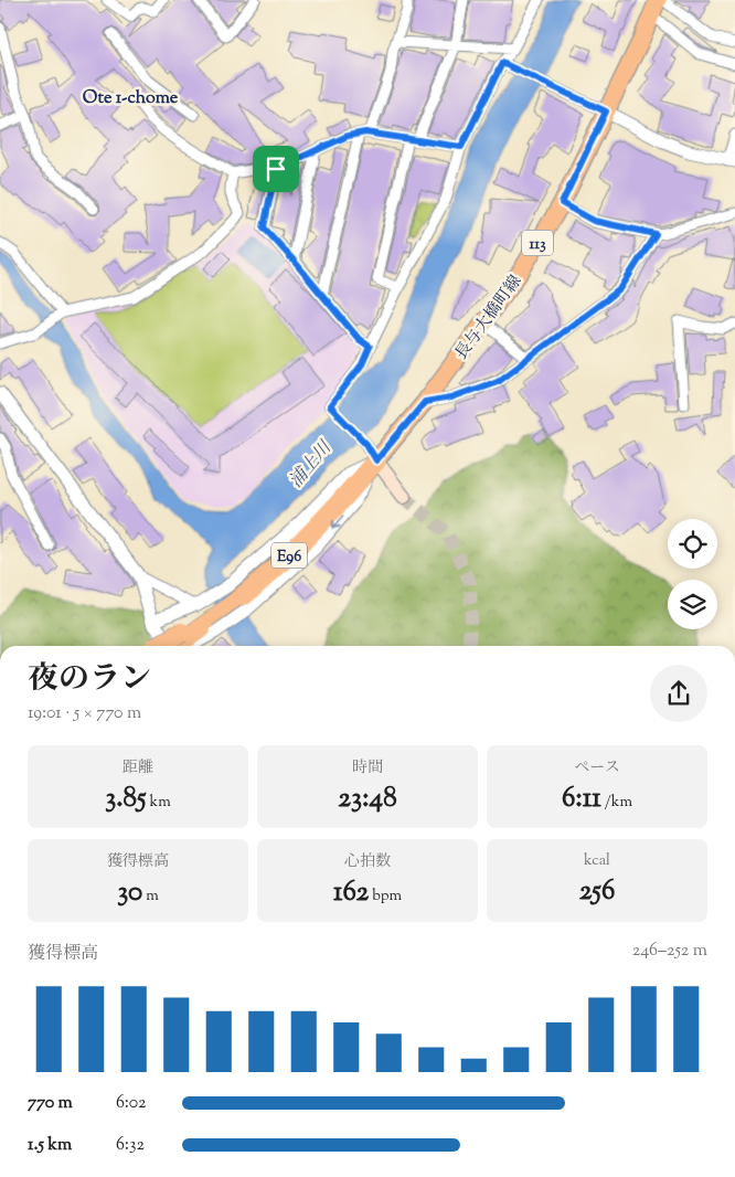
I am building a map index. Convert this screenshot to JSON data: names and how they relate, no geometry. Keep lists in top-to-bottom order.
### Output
{
  "streets": {
    "highway": ["E96"],
    "main road": ["113", "長与大橋町線"]
  },
  "crossings": [
    ["長与大橋町線", "E96"]
  ],
  "districts": ["Ote 1-chome"],
  "water": ["浦上川"],
  "page": {
    "heading": ["夜のラン", "19:01 · 5 × 770 m"],
    "stats": [
      ["距離", "3.85 km"],
      ["時間", "23:48"],
      ["ペース", "6:11 /km"],
      ["獲得標高", "30 m"],
      ["心拍数", "162 bpm"],
      ["kcal", "256"]
    ],
    "chart": ["獲得標高", "246–252 m"],
    "list": [
      {
        "name": "770 m",
        "note": "6:02"
      },
      {
        "name": "1.5 km",
        "note": "6:32"
      }
    ]
  }
}
